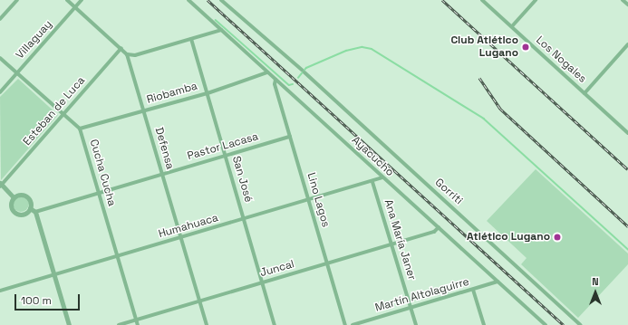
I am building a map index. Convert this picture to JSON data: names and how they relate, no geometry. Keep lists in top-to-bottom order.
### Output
{
  "streets": {
    "street": [
      "Villaguay",
      "Los Nogales",
      "Riobamba",
      "Esteban de Luca",
      "Pastor Lacasa",
      "Defensa",
      "Ayacucho",
      "Cucha Cucha",
      "San José",
      "Gorriti",
      "Lino Lagos",
      "Humahuaca",
      "Ana María Janer",
      "Juncal",
      "Martín Altolaguirre"
    ]
  },
  "crossings": [
    ["Villaguay", "Defensa"],
    ["Villaguay", "Cucha Cucha"],
    ["Riobamba", "Defensa"],
    ["Riobamba", "Ayacucho"],
    ["Riobamba", "Cucha Cucha"],
    ["Riobamba", "San José"],
    ["Esteban de Luca", "Defensa"],
    ["Esteban de Luca", "Cucha Cucha"],
    ["Pastor Lacasa", "Defensa"],
    ["Pastor Lacasa", "Cucha Cucha"],
    ["Pastor Lacasa", "San José"],
    ["Pastor Lacasa", "Lino Lagos"],
    ["Defensa", "Humahuaca"],
    ["Defensa", "Juncal"],
    ["Ayacucho", "Lino Lagos"],
    ["Ayacucho", "Humahuaca"],
    ["Ayacucho", "Juncal"],
    ["Ayacucho", "Martín Altolaguirre"],
    ["Cucha Cucha", "Humahuaca"],
    ["Cucha Cucha", "Juncal"],
    ["San José", "Humahuaca"],
    ["San José", "Juncal"],
    ["Lino Lagos", "Humahuaca"],
    ["Lino Lagos", "Juncal"],
    ["Humahuaca", "Ana María Janer"],
    ["Ana María Janer", "Juncal"],
    ["Ana María Janer", "Martín Altolaguirre"]
  ],
  "places": ["Club Atlético Lugano", "Atlético Lugano"],
  "scale_bar": "100 m",
  "north": "top"
}
